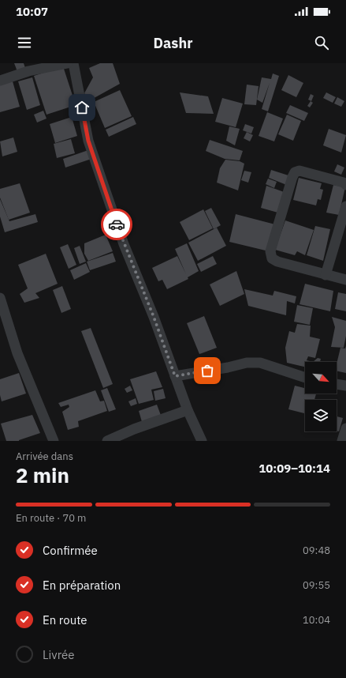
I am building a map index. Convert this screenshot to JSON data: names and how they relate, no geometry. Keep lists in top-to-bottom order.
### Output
{
  "north": "bottom right",
  "page": {
    "status": "10:07",
    "header": "Dashr",
    "heading": ["2 min", "Arrivée dans", "10:09–10:14"],
    "bar": "En route · 70 m",
    "list": [
      ["Confirmée", "09:48"],
      ["En préparation", "09:55"],
      ["En route", "10:04"],
      "Livrée"
    ]
  }
}
